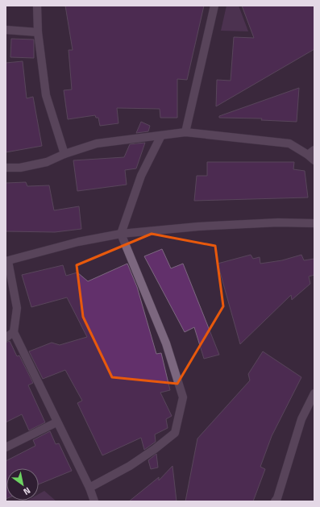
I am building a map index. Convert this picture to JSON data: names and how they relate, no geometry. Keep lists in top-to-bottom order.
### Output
{
  "north": "bottom right"
}
